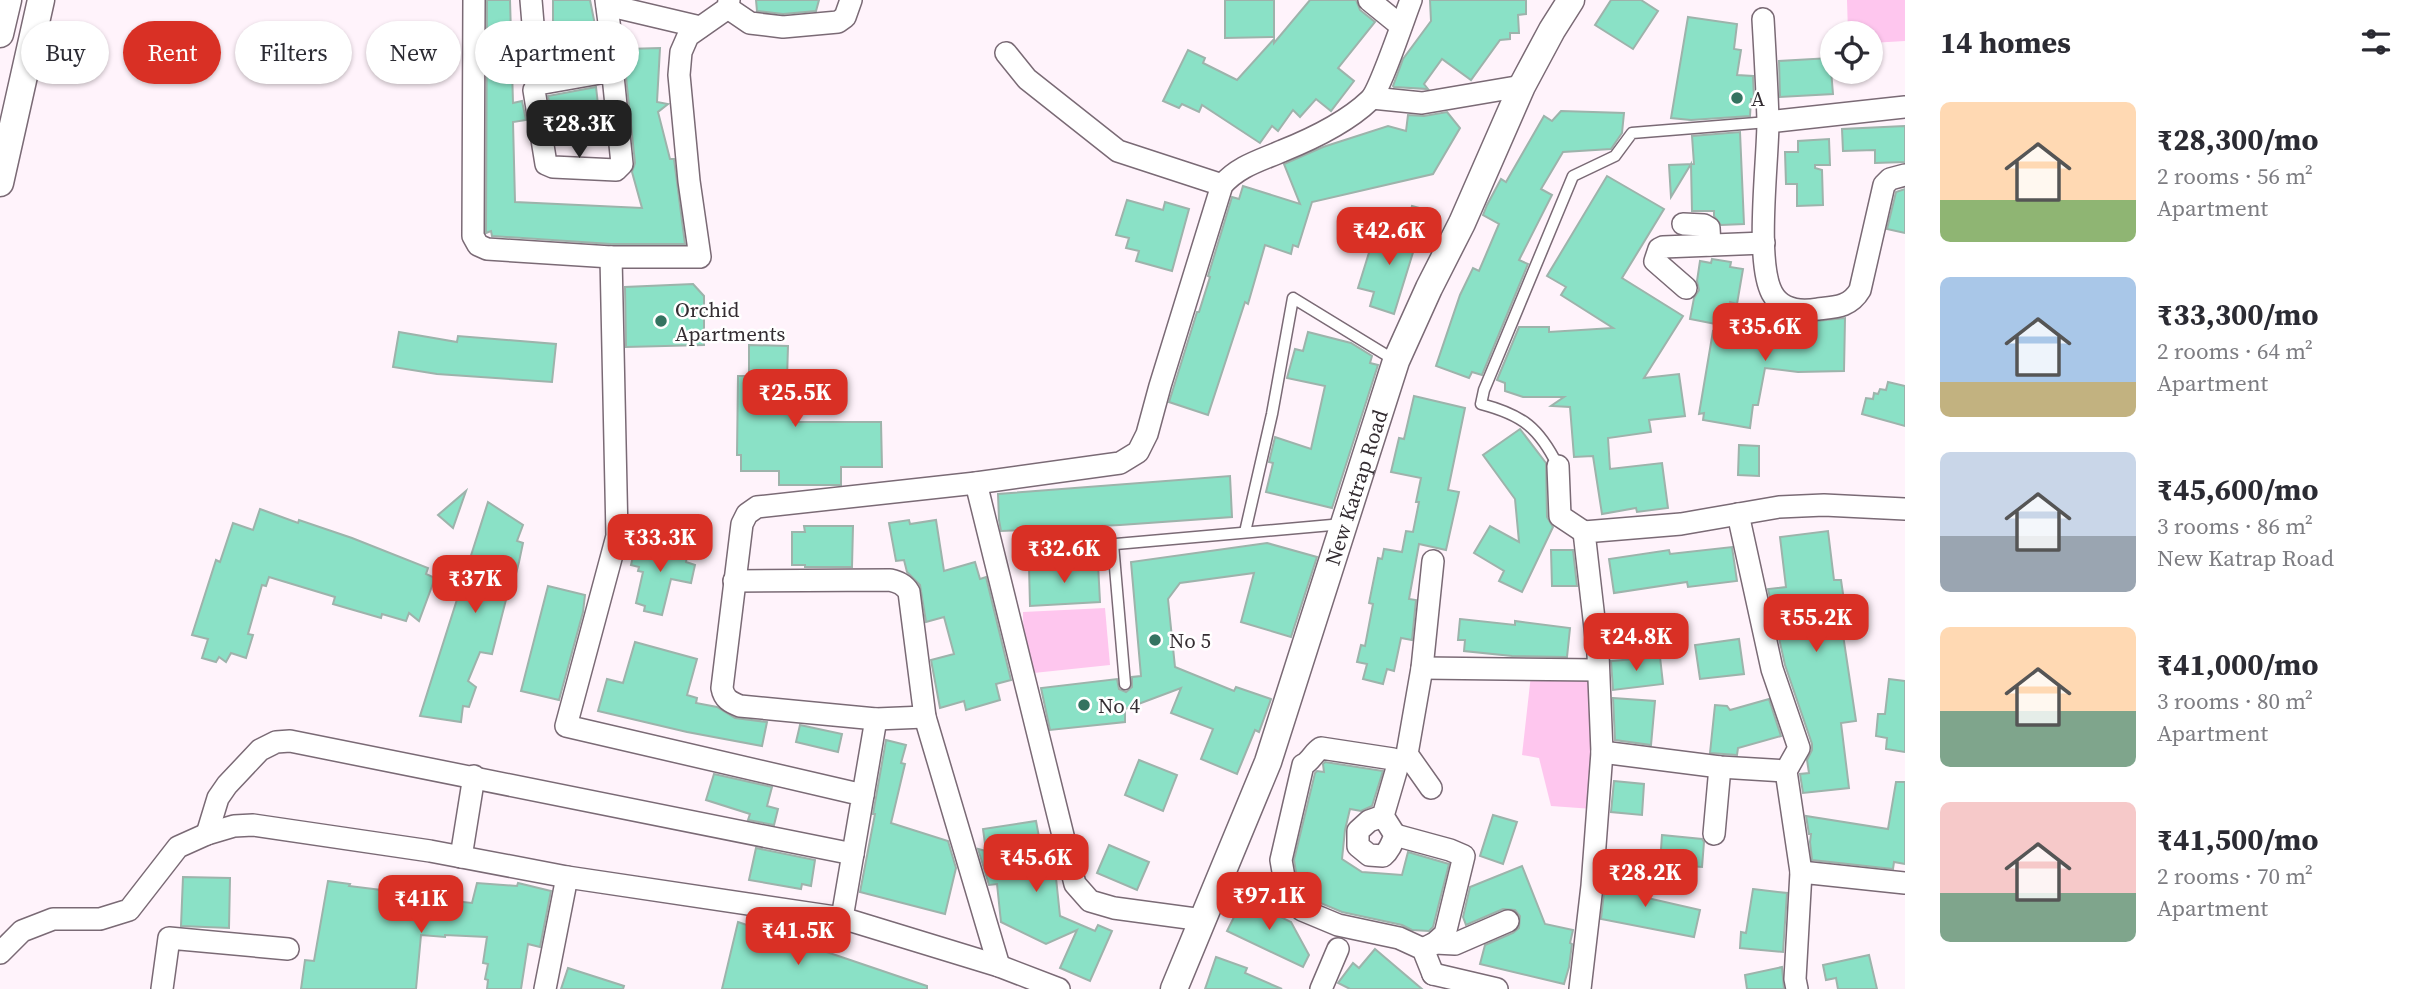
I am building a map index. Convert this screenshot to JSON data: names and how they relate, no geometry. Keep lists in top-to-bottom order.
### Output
{
  "streets": {
    "street": ["New Katrap Road"]
  },
  "places": [
    "A",
    "Orchid Apartments",
    "No 5",
    "No 4"
  ],
  "page": {
    "heading": "14 homes",
    "chip": [
      "Buy",
      "Rent",
      "Filters",
      "New",
      "Apartment"
    ],
    "list": [
      {
        "name": "₹28,300/mo",
        "note": "2 rooms · 56 m² · Apartment"
      },
      {
        "name": "₹33,300/mo",
        "note": "2 rooms · 64 m² · Apartment"
      },
      {
        "name": "₹45,600/mo",
        "note": "3 rooms · 86 m² · New Katrap Road"
      },
      {
        "name": "₹41,000/mo",
        "note": "3 rooms · 80 m² · Apartment"
      },
      {
        "name": "₹41,500/mo",
        "note": "2 rooms · 70 m² · Apartment"
      }
    ],
    "price": [
      "₹28.3K",
      "₹42.6K",
      "₹35.6K",
      "₹25.5K",
      "₹33.3K",
      "₹32.6K",
      "₹37K",
      "₹55.2K",
      "₹24.8K",
      "₹45.6K",
      "₹28.2K",
      "₹97.1K",
      "₹41K",
      "₹41.5K"
    ]
  }
}
